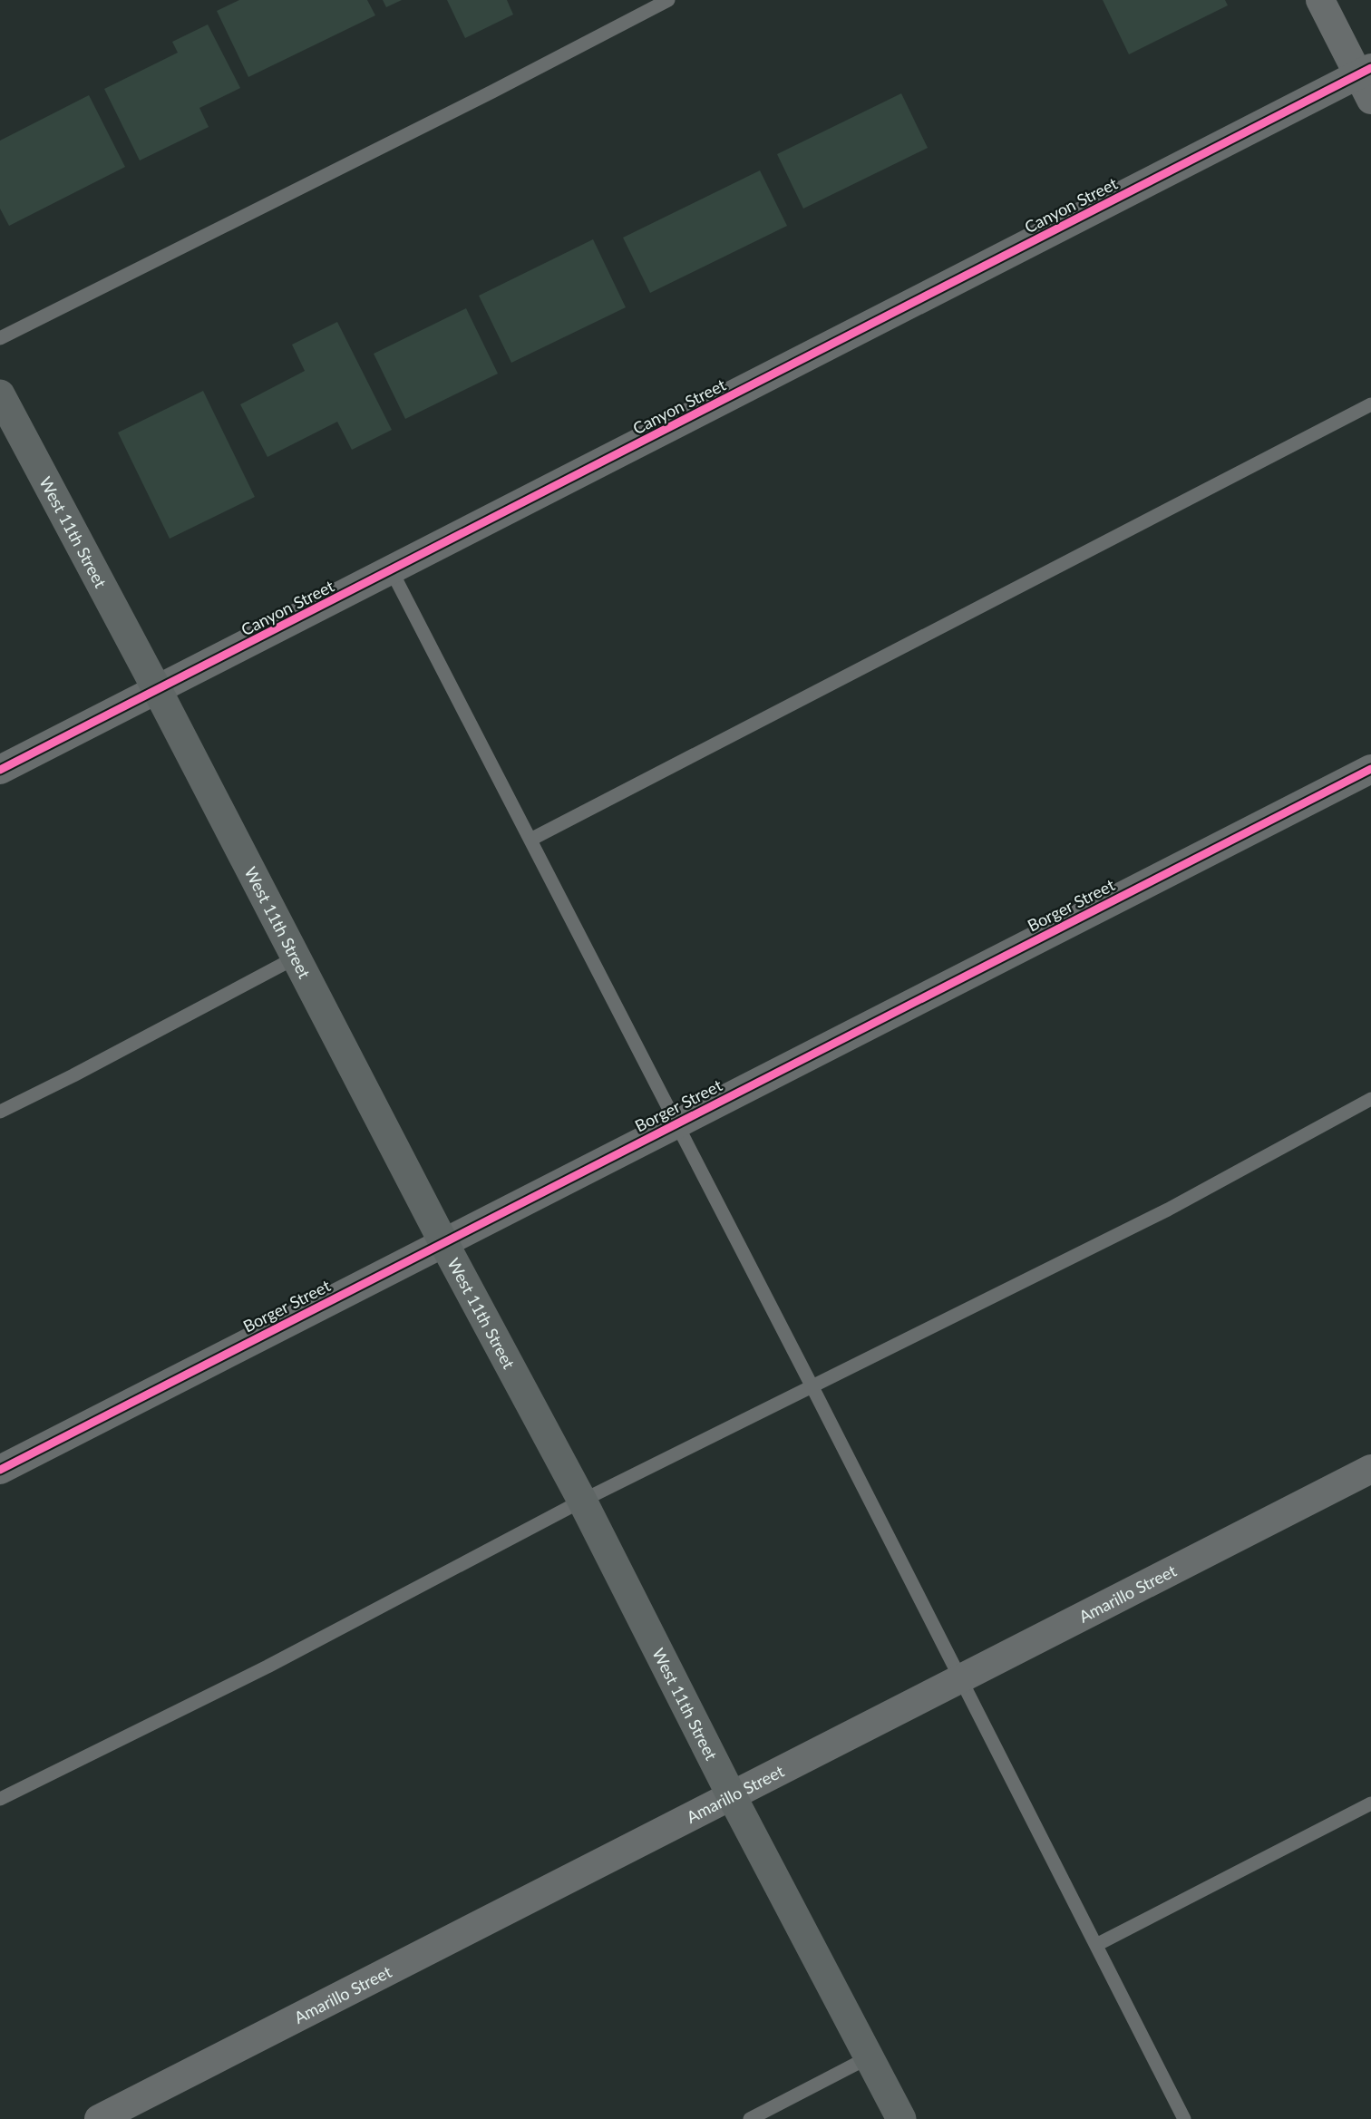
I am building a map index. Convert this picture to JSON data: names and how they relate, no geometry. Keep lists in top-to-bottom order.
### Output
{
  "streets": {
    "main road": ["West 11th Street"],
    "street": ["Canyon Street", "Borger Street", "Amarillo Street"]
  },
  "crossings": [
    ["Canyon Street", "West 11th Street"],
    ["West 11th Street", "Borger Street"],
    ["West 11th Street", "Amarillo Street"]
  ]
}
